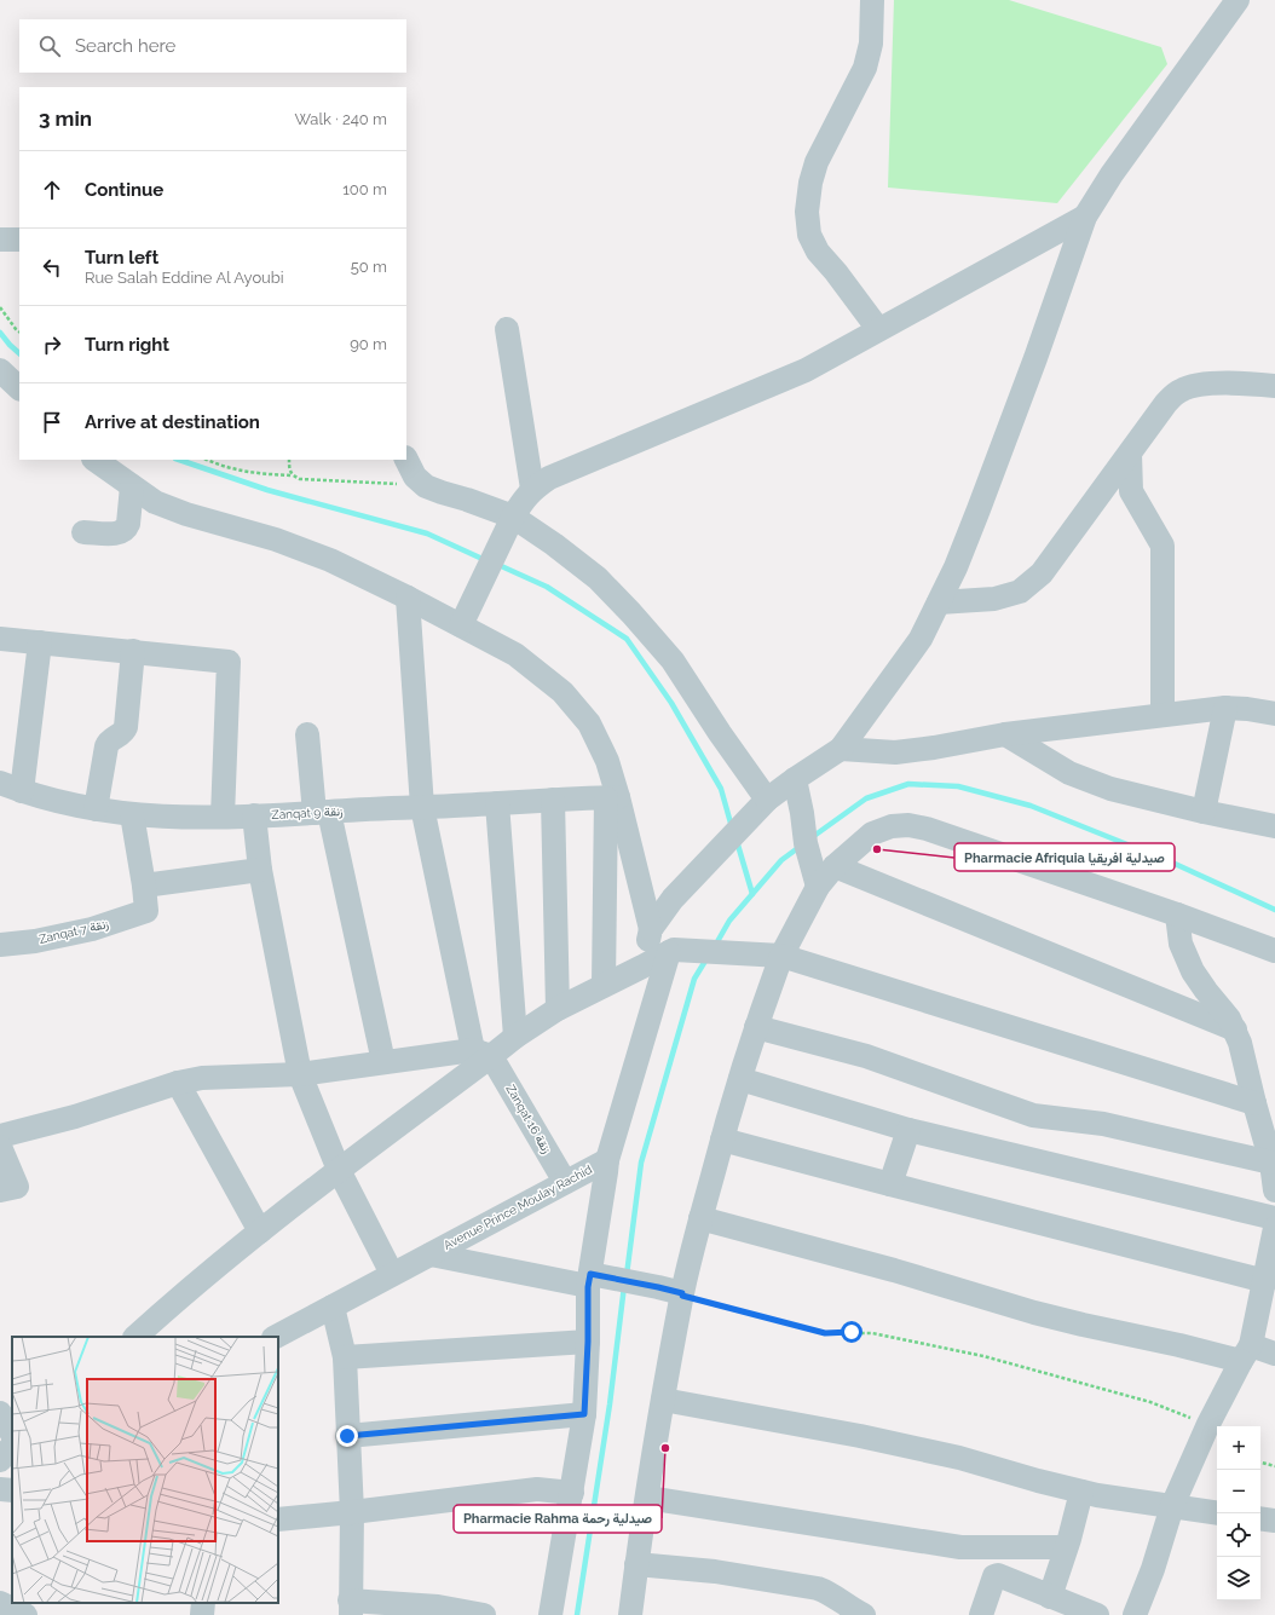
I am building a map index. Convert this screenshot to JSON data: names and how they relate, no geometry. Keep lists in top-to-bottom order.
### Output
{
  "streets": {
    "street": [
      "Zanqat 9 زنقة",
      "Zanqat 7 زنقة",
      "Zanqat 16 زنقة",
      "Avenue Prince Moulay Rachid"
    ]
  },
  "crossings": [
    ["Zanqat 9 زنقة", "Zanqat 16 زنقة"],
    ["Zanqat 16 زنقة", "Avenue Prince Moulay Rachid"]
  ],
  "places": ["Pharmacie Afriquia صيدلية افريقيا", "Pharmacie Rahma صيدلية رحمة"],
  "page": {
    "search": "Search here",
    "heading": ["3 min", "Walk · 240 m"],
    "list": [
      ["Continue", "100 m"],
      ["Turn left", "Rue Salah Eddine Al Ayoubi", "50 m"],
      ["Turn right", "90 m"],
      "Arrive at destination"
    ],
    "map_buttons": ["+", "−"]
  }
}
